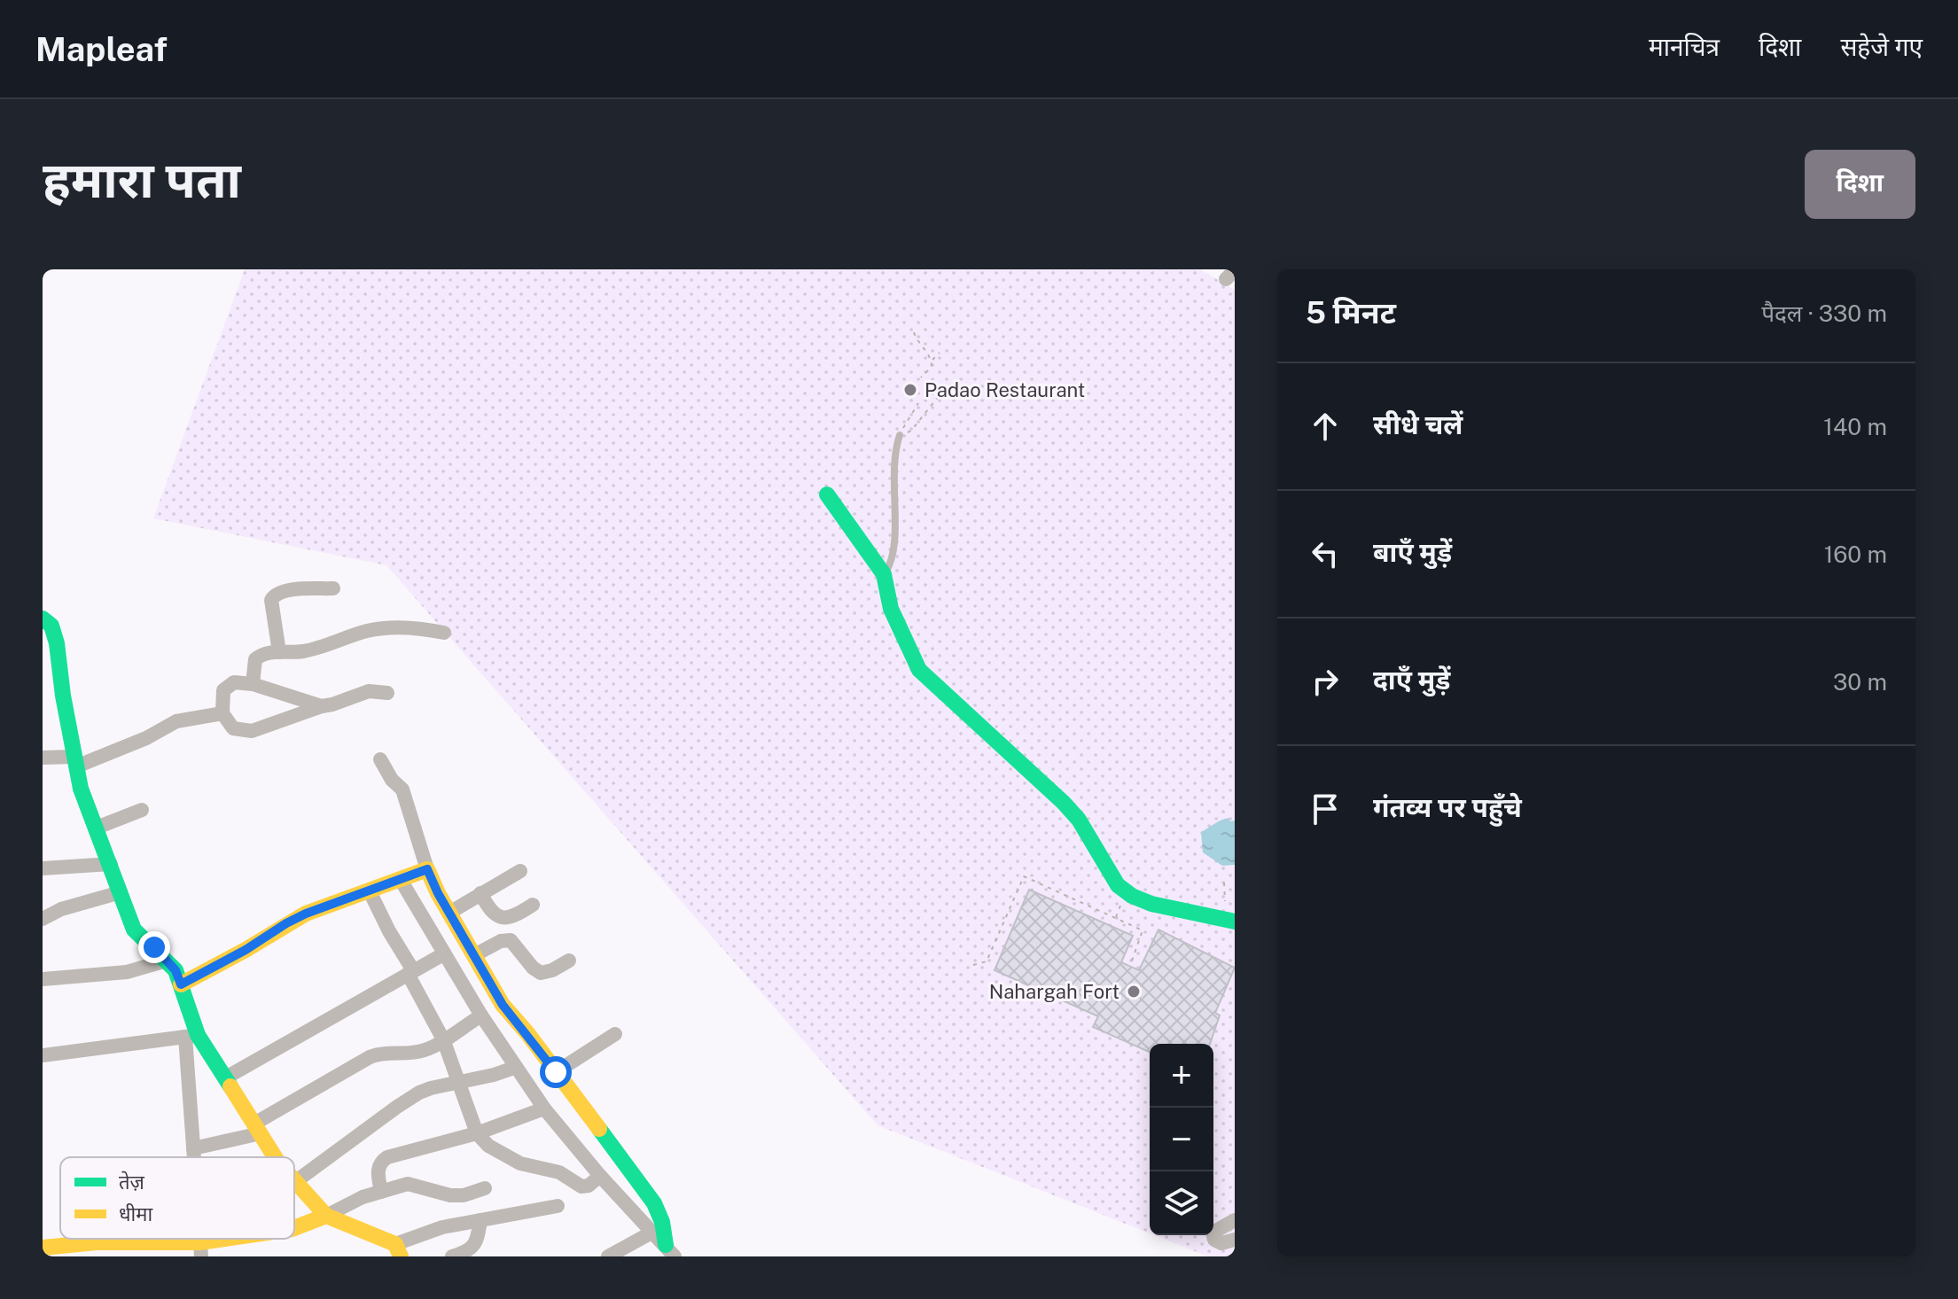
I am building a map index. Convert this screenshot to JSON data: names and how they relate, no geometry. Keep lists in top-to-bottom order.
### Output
{
  "places": ["Padao Restaurant", "Nahargah Fort"],
  "legend": ["तेज़", "धीमा"],
  "page": {
    "header": "Mapleaf",
    "nav": ["मानचित्र", "दिशा", "सहेजे गए"],
    "buttons": "दिशा",
    "title": "हमारा पता",
    "heading": ["5 मिनट", "पैदल · 330 m"],
    "list": [
      ["सीधे चलें", "140 m"],
      ["बाएँ मुड़ें", "160 m"],
      ["दाएँ मुड़ें", "30 m"],
      "गंतव्य पर पहुँचे"
    ],
    "map_buttons": ["+", "−"]
  }
}
